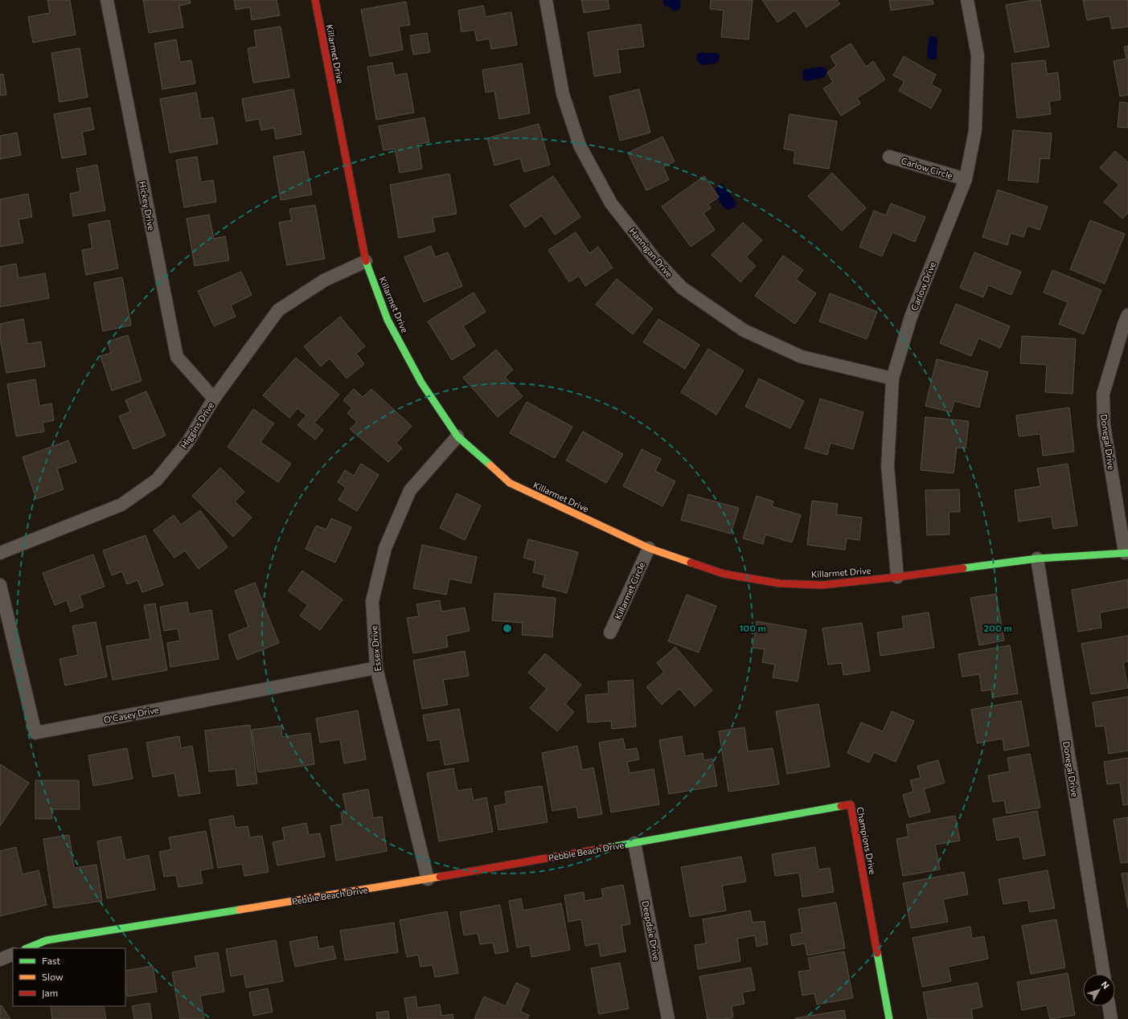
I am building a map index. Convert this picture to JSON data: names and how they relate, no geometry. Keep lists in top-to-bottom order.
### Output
{
  "streets": {
    "street": [
      "Killarmet Drive",
      "Carlow Circle",
      "Hickey Drive",
      "Hannigan Drive",
      "Carlow Drive",
      "Higgins Drive",
      "Donegal Drive",
      "Killarmet Circle",
      "Essex Drive",
      "O'Casey Drive",
      "Champions Drive",
      "Pebble Beach Drive",
      "Deepdale Drive"
    ]
  },
  "crossings": [
    ["Killarmet Drive", "Carlow Drive"],
    ["Killarmet Drive", "Higgins Drive"],
    ["Killarmet Drive", "Donegal Drive"],
    ["Killarmet Drive", "Killarmet Circle"],
    ["Killarmet Drive", "Essex Drive"],
    ["Carlow Circle", "Carlow Drive"],
    ["Hickey Drive", "Higgins Drive"],
    ["Hannigan Drive", "Carlow Drive"],
    ["Essex Drive", "O'Casey Drive"],
    ["Essex Drive", "Pebble Beach Drive"],
    ["Champions Drive", "Pebble Beach Drive"],
    ["Champions Drive", "Deepdale Drive"],
    ["Pebble Beach Drive", "Deepdale Drive"]
  ],
  "legend": ["Fast", "Slow", "Jam"],
  "north": "top right",
  "rings": ["100 m", "200 m"]
}
